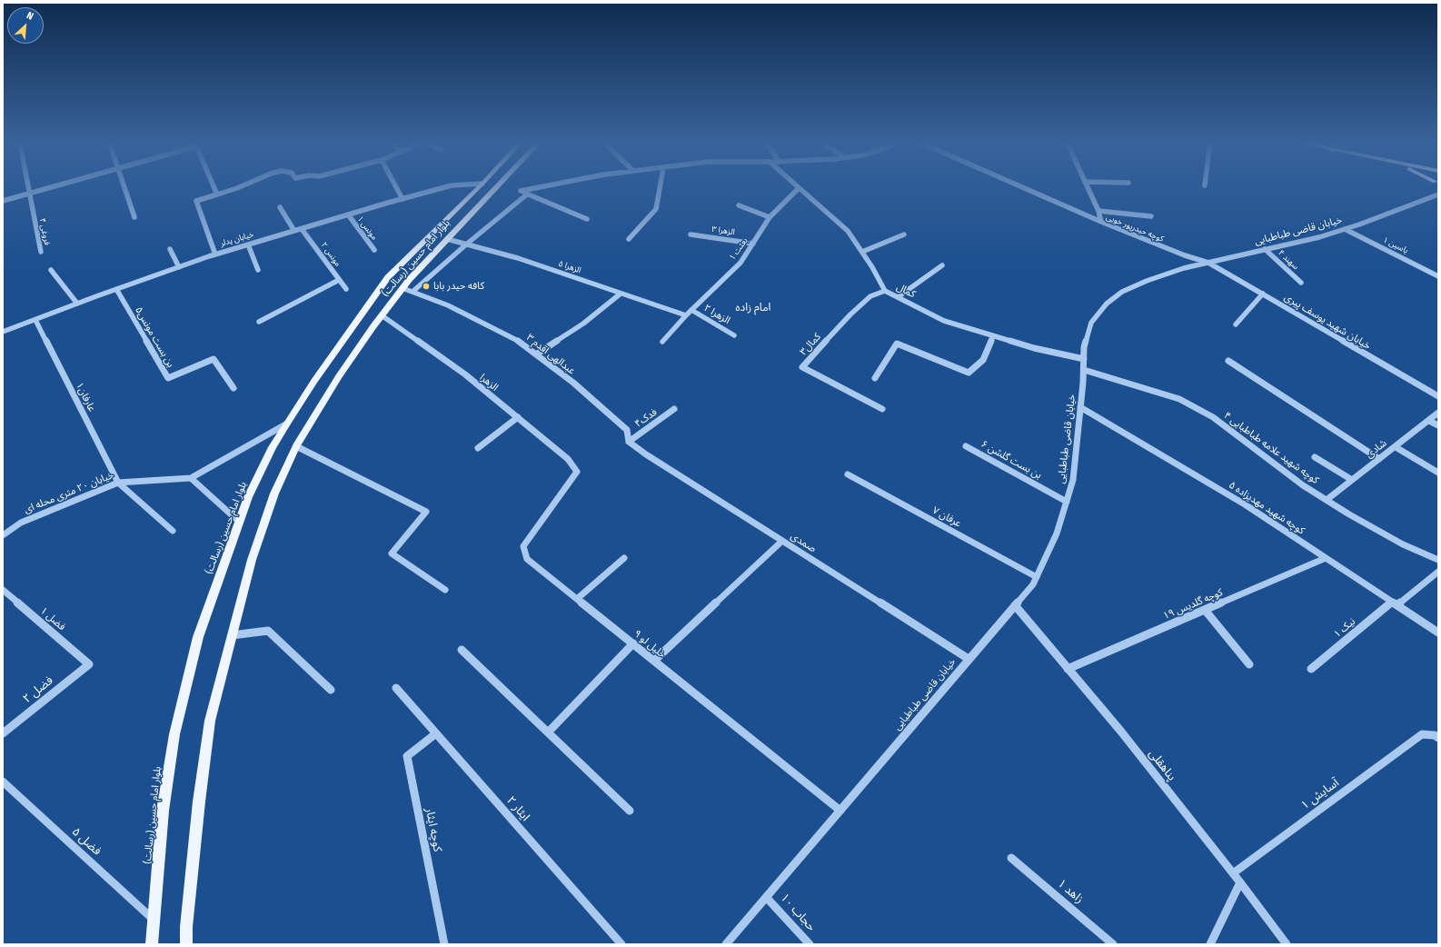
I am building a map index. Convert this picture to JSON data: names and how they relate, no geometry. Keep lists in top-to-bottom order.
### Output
{
  "streets": {
    "main road": ["بلوار امام حسین (رسالت)"],
    "street": [
      "مونس ۱",
      "کوچه حیدرپور خویی",
      "الزهرا ۳",
      "خیابان قاضی طباطبایی",
      "فروغی ۴",
      "خیابان یدلر",
      "یاسین ۱",
      "بعثت ۱",
      "مونس ۲",
      "سهند ۴",
      "الزهرا ۵",
      "کمال",
      "الزهرا ۲",
      "خیابان شهید یوسف پیری",
      "بن بست مونس۵",
      "کمال۳",
      "عبدالهی اقدم ۳",
      "الزهرا",
      "عارفان۱",
      "فدک۴",
      "کوچه شهید علامه طباطبایی ۴",
      "شادی",
      "بن بست گلشن ۶",
      "خیابان ۲۰ متری محله ای",
      "کوچه شهید مهدیزاده ۵",
      "عرفان ۷",
      "صمدی",
      "کوچه گلدیس ۱۹",
      "فضل ۱",
      "نیک ۱",
      "خلیل لو ۹",
      "فضل ۲",
      "پناهقلی",
      "آسایش ۱",
      "ایثار ۲",
      "کوچه ایثار",
      "فضل ۵",
      "زاهد ۱",
      "حجاب ۱۰"
    ]
  },
  "crossings": [
    ["مونس ۱", "خیابان یدلر"],
    ["کوچه حیدرپور خویی", "خیابان قاضی طباطبایی"],
    ["کوچه حیدرپور خویی", "خیابان شهید یوسف پیری"],
    ["الزهرا ۳", "بعثت ۱"],
    ["خیابان قاضی طباطبایی", "یاسین ۱"],
    ["خیابان قاضی طباطبایی", "سهند ۴"],
    ["خیابان قاضی طباطبایی", "کمال"],
    ["خیابان قاضی طباطبایی", "خیابان شهید یوسف پیری"],
    ["خیابان قاضی طباطبایی", "کوچه شهید علامه طباطبایی ۴"],
    ["خیابان قاضی طباطبایی", "بن بست گلشن ۶"],
    ["خیابان قاضی طباطبایی", "کوچه شهید مهدیزاده ۵"],
    ["خیابان قاضی طباطبایی", "عرفان ۷"],
    ["خیابان قاضی طباطبایی", "صمدی"],
    ["خیابان قاضی طباطبایی", "خلیل لو ۹"],
    ["خیابان قاضی طباطبایی", "پناهقلی"],
    ["خیابان قاضی طباطبایی", "حجاب ۱۰"],
    ["خیابان یدلر", "مونس ۲"],
    ["خیابان یدلر", "بن بست مونس۵"],
    ["خیابان یدلر", "عارفان۱"],
    ["بعثت ۱", "الزهرا ۵"],
    ["بعثت ۱", "کمال"],
    ["بعثت ۱", "الزهرا ۲"],
    ["بلوار امام حسین (رسالت)", "الزهرا ۵"],
    ["بلوار امام حسین (رسالت)", "عبدالهی اقدم ۳"],
    ["بلوار امام حسین (رسالت)", "الزهرا"],
    ["بلوار امام حسین (رسالت)", "فضل ۵"],
    ["کمال", "کمال۳"],
    ["عبدالهی اقدم ۳", "فدک۴"],
    ["عبدالهی اقدم ۳", "صمدی"],
    ["الزهرا", "خلیل لو ۹"],
    ["عارفان۱", "خیابان ۲۰ متری محله ای"],
    ["فدک۴", "صمدی"],
    ["کوچه شهید علامه طباطبایی ۴", "شادی"],
    ["کوچه شهید مهدیزاده ۵", "کوچه گلدیس ۱۹"],
    ["کوچه شهید مهدیزاده ۵", "نیک ۱"],
    ["کوچه گلدیس ۱۹", "پناهقلی"],
    ["فضل ۱", "فضل ۲"],
    ["پناهقلی", "آسایش ۱"],
    ["ایثار ۲", "کوچه ایثار"]
  ],
  "districts": ["امام زاده"],
  "places": ["کافه حیدر بابا"],
  "north": "top right"
}
